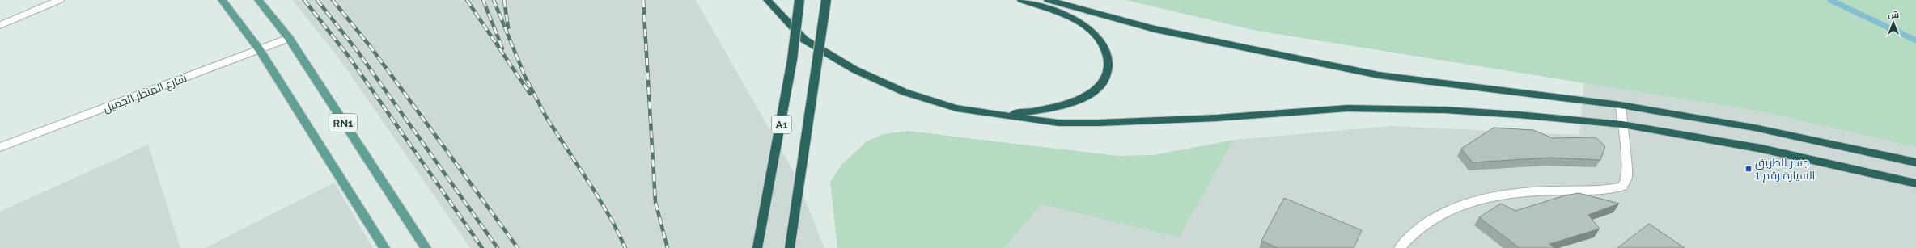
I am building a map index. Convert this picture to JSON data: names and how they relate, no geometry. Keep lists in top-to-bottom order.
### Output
{
  "streets": {
    "highway": ["A1"],
    "main road": ["RN1"],
    "street": ["شارع المنظر الجميل"]
  },
  "crossings": [
    ["شارع المنظر الجميل", "RN1"]
  ],
  "places": {
    "transit": ["جسر الطريق السيارة رقم 1"]
  },
  "north": "top"
}
